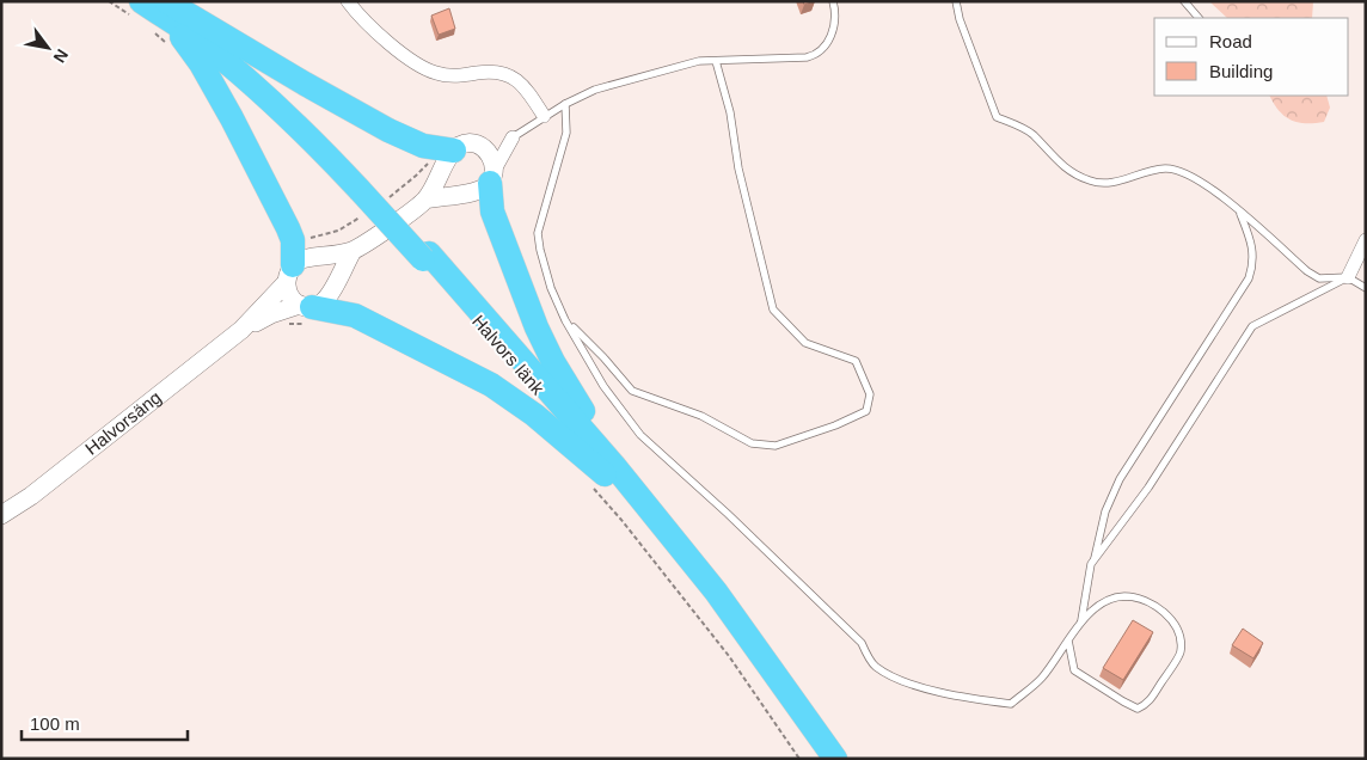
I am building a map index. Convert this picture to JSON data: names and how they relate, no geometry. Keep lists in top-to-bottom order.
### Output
{
  "streets": {
    "highway": ["Halvors länk"],
    "street": ["Halvorsäng"]
  },
  "legend": ["Road", "Building"],
  "scale_bar": "100 m",
  "north": "bottom right"
}
